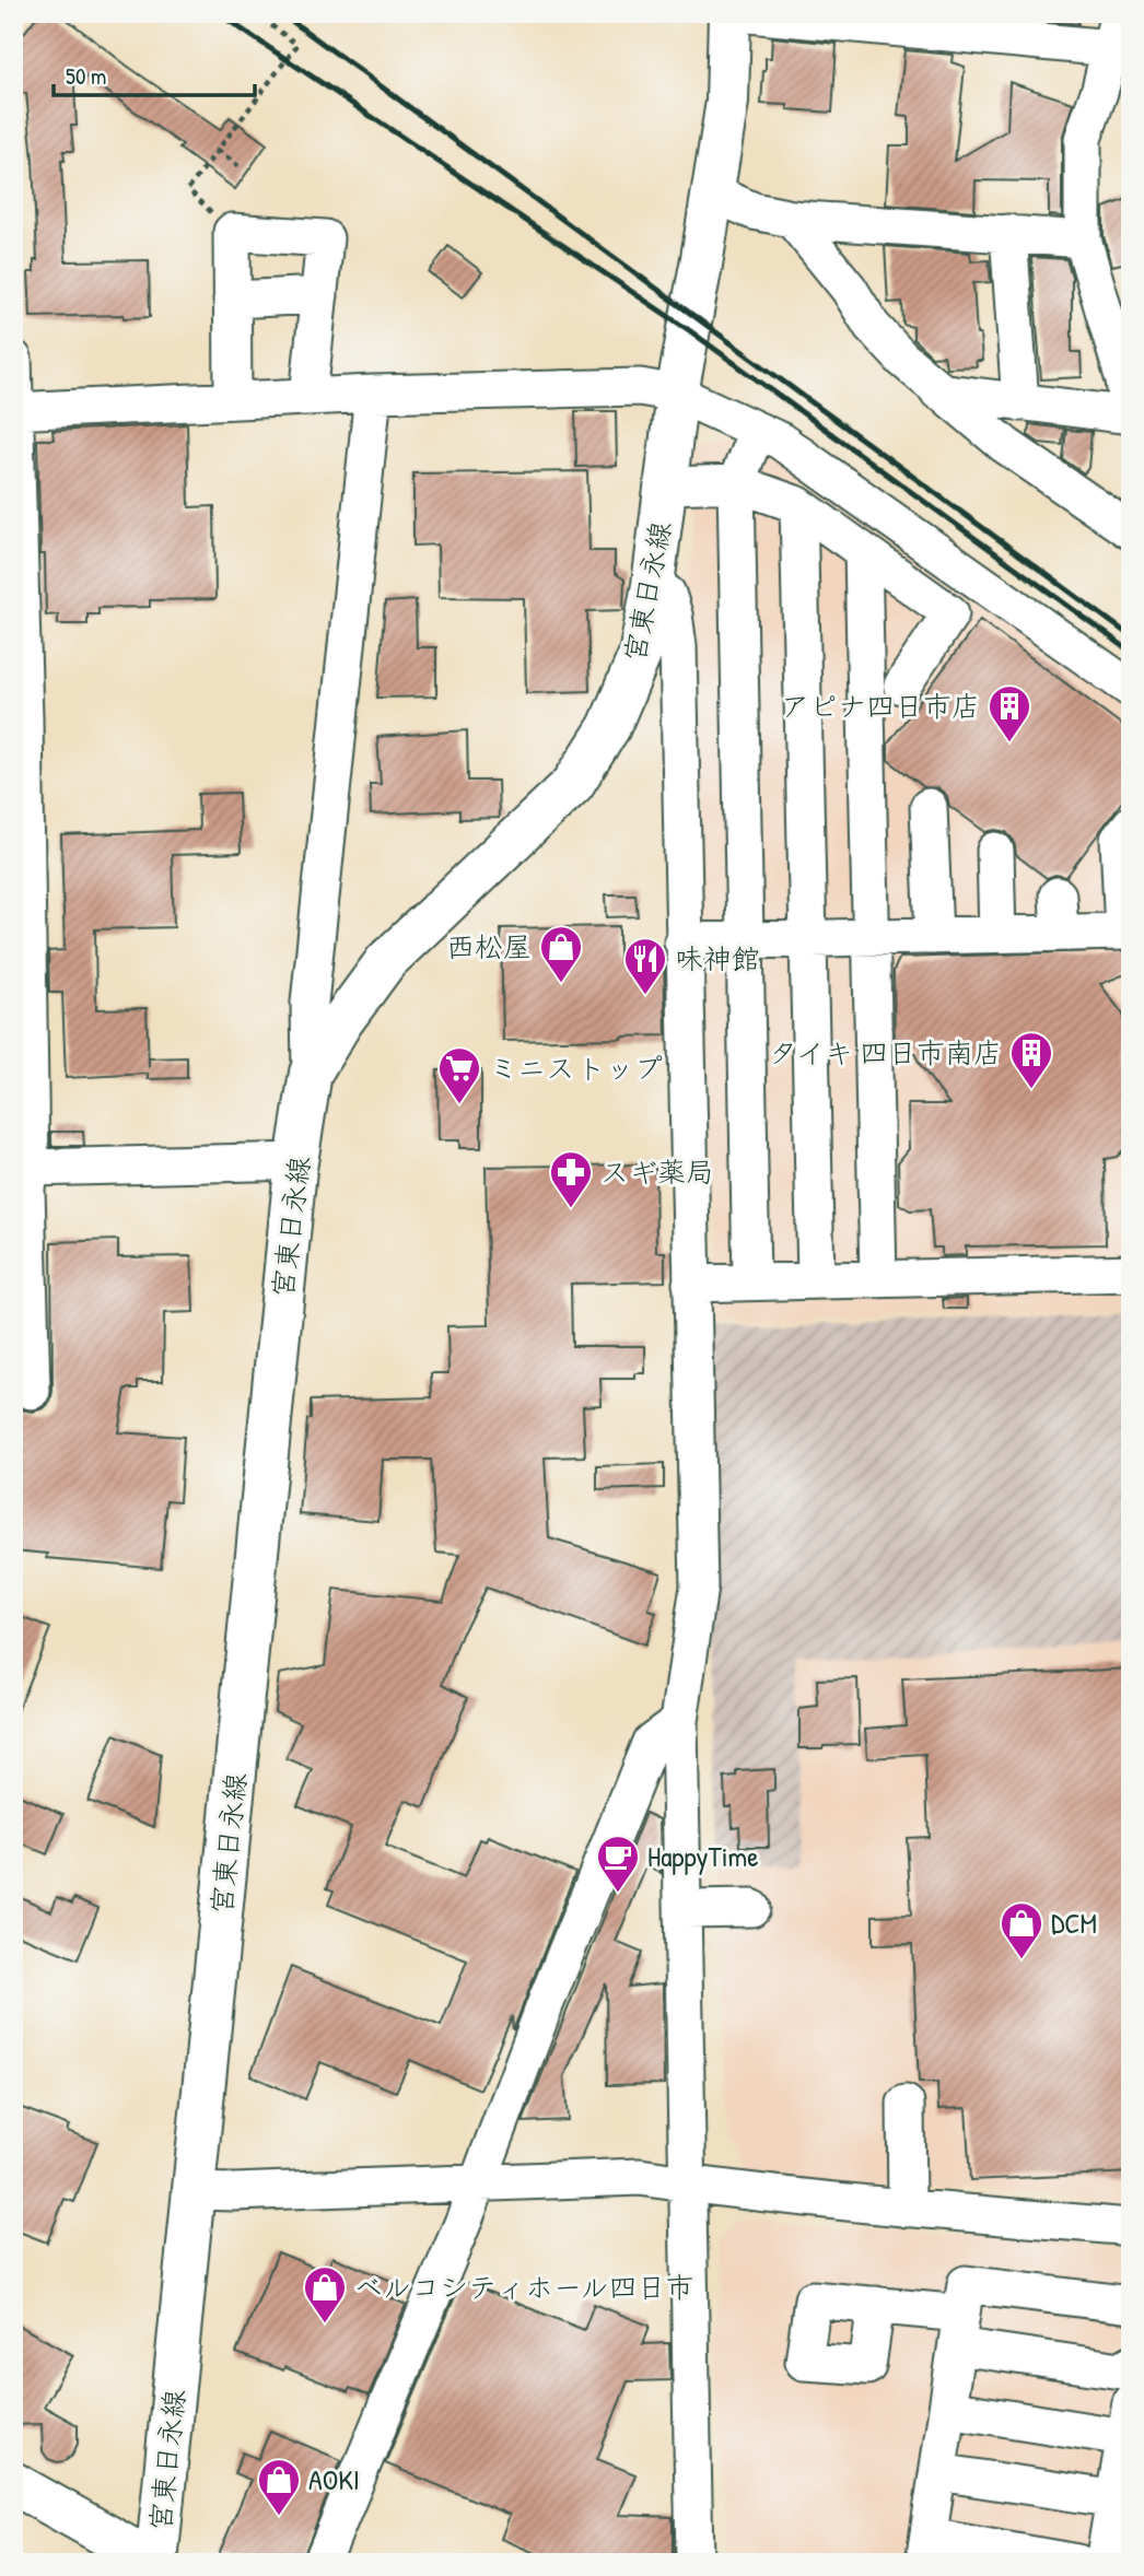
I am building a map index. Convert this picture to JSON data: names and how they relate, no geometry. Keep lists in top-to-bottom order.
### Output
{
  "streets": {
    "main road": ["宮東日永線"]
  },
  "places": {
    "building": ["アピナ四日市店", "タイキ 四日市南店"],
    "shop": [
      "西松屋",
      "DCM",
      "ベルコシティホール四日市",
      "AOKI"
    ],
    "restaurant": ["味神館"],
    "supermarket": ["ミニストップ"],
    "pharmacy": ["スギ薬局"],
    "cafe": ["HappyTime"]
  },
  "scale_bar": "50 m"
}
